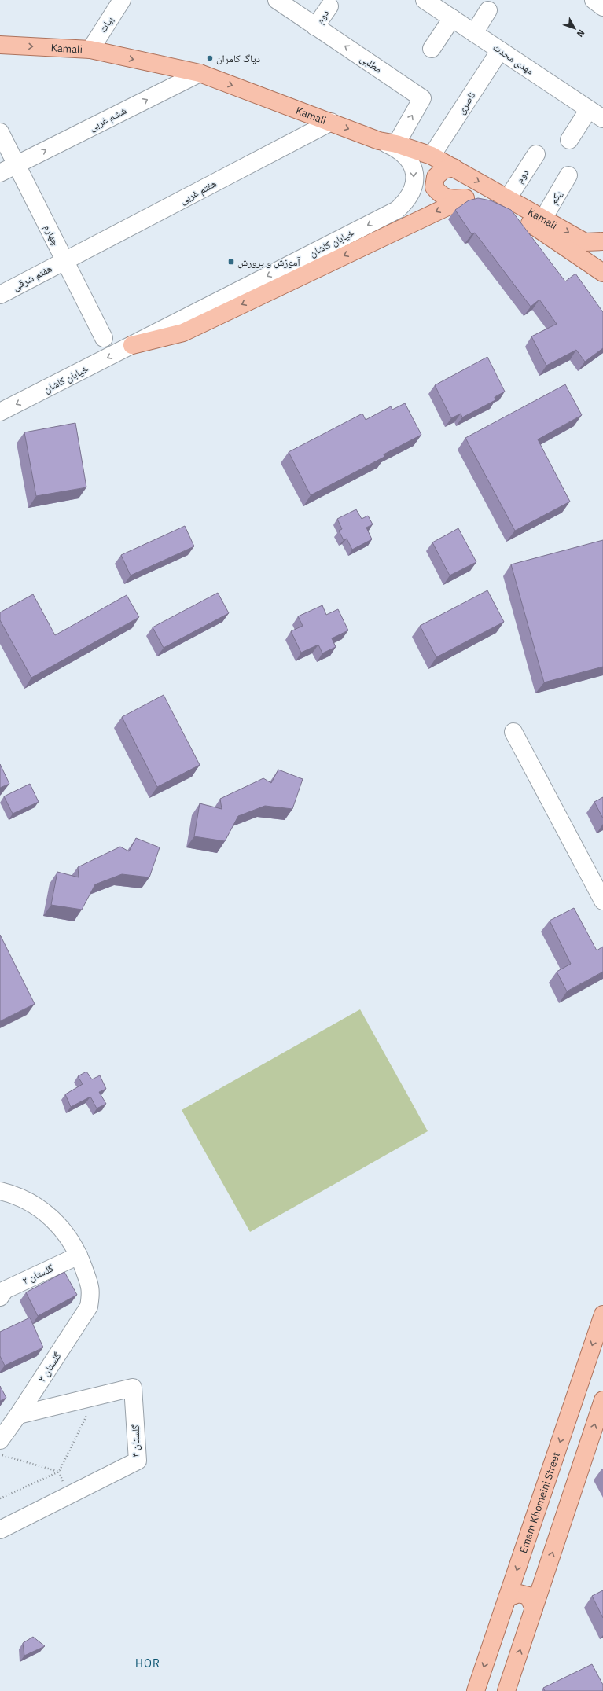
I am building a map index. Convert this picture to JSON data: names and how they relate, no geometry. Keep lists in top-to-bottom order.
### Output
{
  "streets": {
    "main road": ["Kamali", "خیابان کاشان", "Emam Khomeini Street"],
    "street": [
      "دوم",
      "بیات",
      "مهدی محدث",
      "مطلبی",
      "ناصری",
      "ششم غربی",
      "هفتم غربی",
      "یکم",
      "چهارم",
      "هفتم شرقی",
      "گلستان ۲",
      "گلستان ۳",
      "گلستان ۴"
    ]
  },
  "crossings": [
    ["دوم", "Kamali"],
    ["دوم", "مطلبی"],
    ["بیات", "Kamali"],
    ["Kamali", "مطلبی"],
    ["Kamali", "ناصری"],
    ["Kamali", "ششم غربی"],
    ["Kamali", "هفتم غربی"],
    ["Kamali", "یکم"],
    ["Kamali", "خیابان کاشان"],
    ["مهدی محدث", "ناصری"],
    ["ششم غربی", "چهارم"],
    ["هفتم غربی", "چهارم"],
    ["هفتم غربی", "هفتم شرقی"],
    ["چهارم", "هفتم شرقی"],
    ["گلستان ۲", "گلستان ۳"],
    ["گلستان ۳", "گلستان ۴"]
  ],
  "one_way": ["Kamali", "ششم غربی", "خیابان کاشان"],
  "districts": ["HOR"],
  "places": {
    "other": ["دیاگ کامران"],
    "transit": ["آموزش و پرورش"]
  },
  "north": "bottom right"
}
